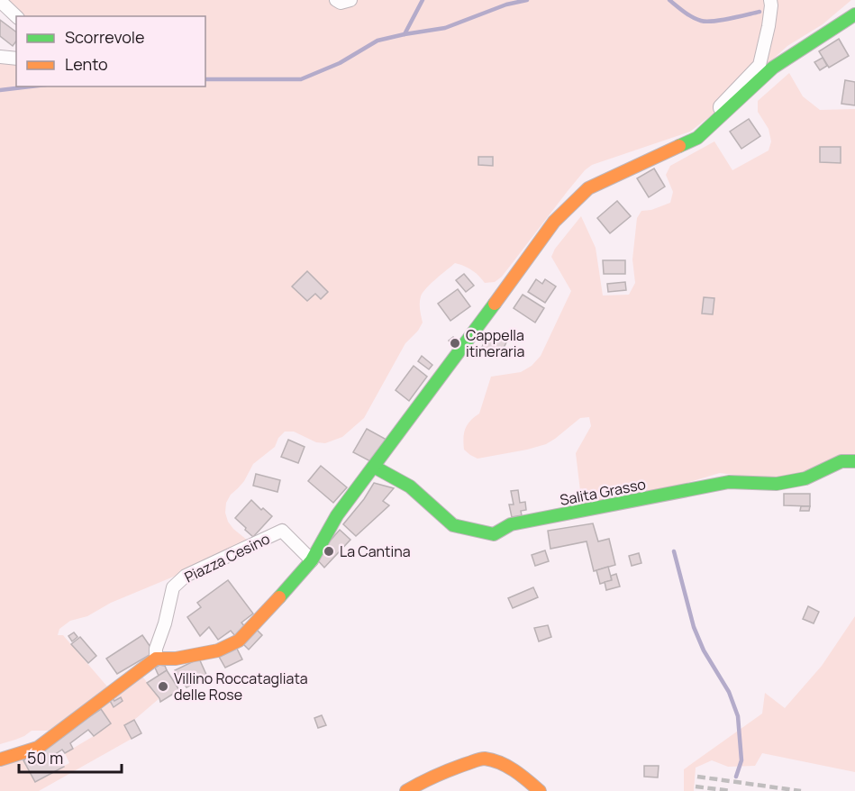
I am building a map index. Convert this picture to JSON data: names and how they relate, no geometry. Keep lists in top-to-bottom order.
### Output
{
  "streets": {
    "street": ["Salita Grasso", "Piazza Cesino"]
  },
  "places": ["Cappella itineraria", "La Cantina", "Villino Roccatagliata delle Rose"],
  "legend": ["Scorrevole", "Lento"],
  "scale_bar": "50 m"
}
